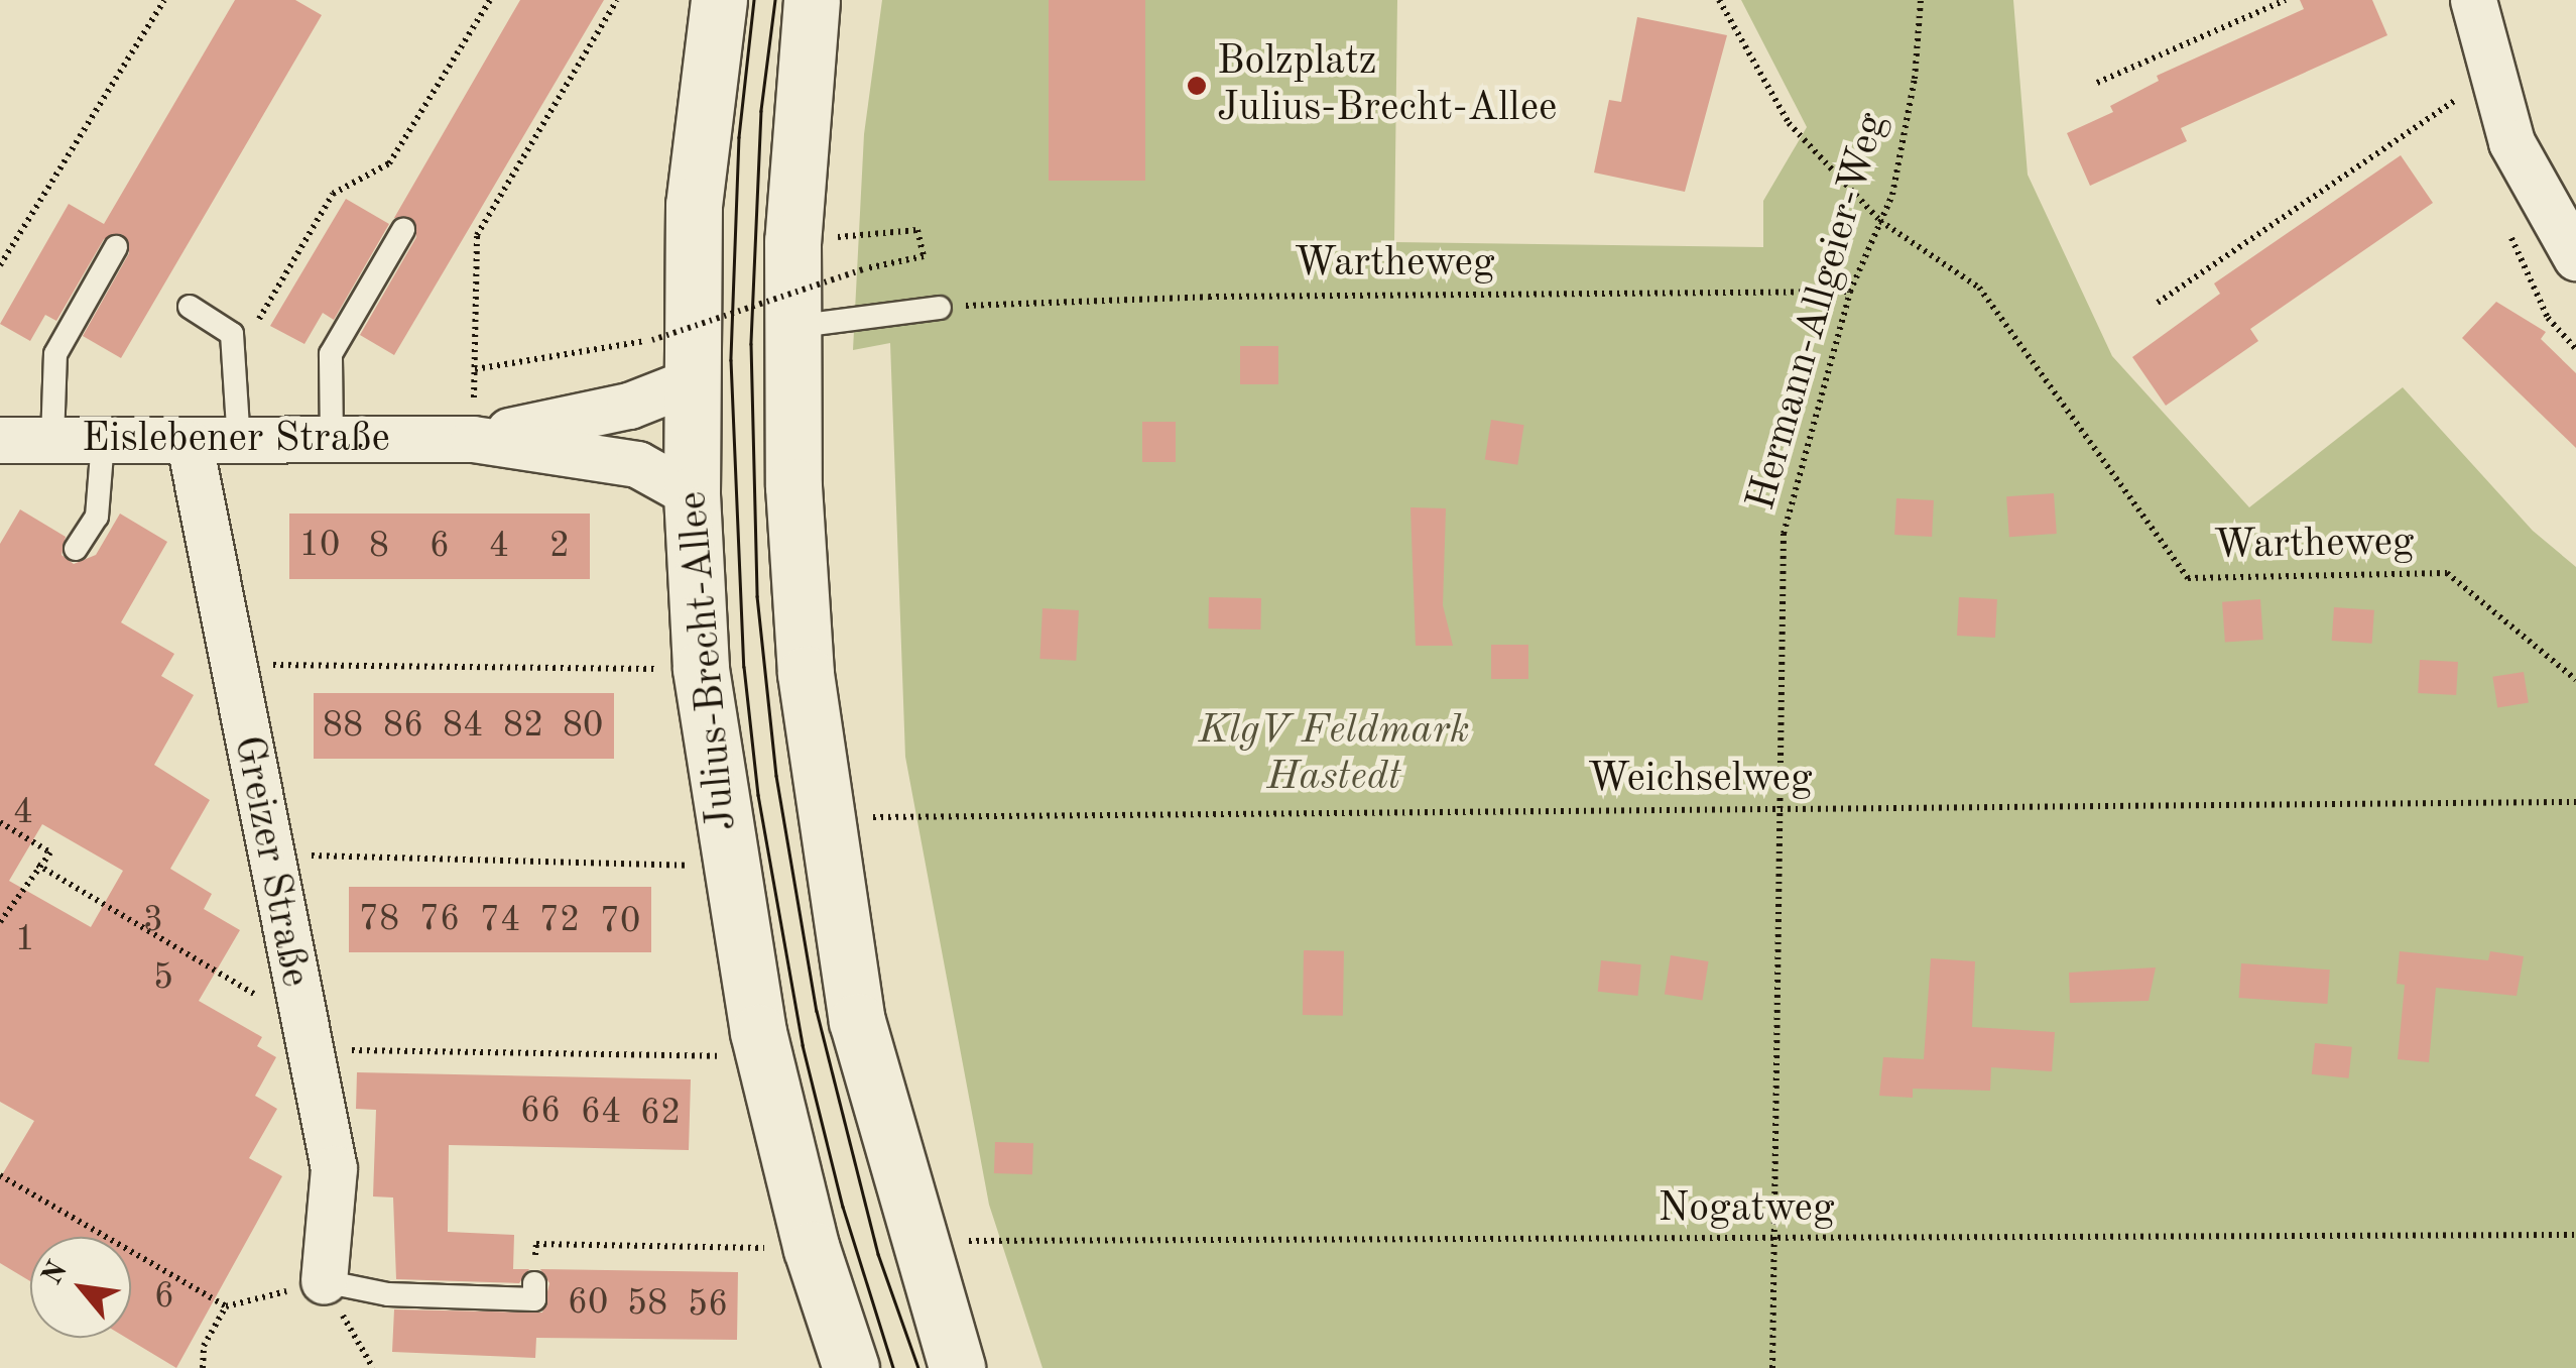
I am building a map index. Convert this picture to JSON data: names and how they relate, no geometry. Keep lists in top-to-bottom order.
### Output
{
  "streets": {
    "main road": ["Julius-Brecht-Allee"],
    "street": ["Eislebener Straße", "Greizer Straße"],
    "path": [
      "Wartheweg",
      "Hermann-Allgeier-Weg",
      "Weichselweg",
      "Nogatweg"
    ]
  },
  "crossings": [
    ["Wartheweg", "Hermann-Allgeier-Weg"],
    ["Hermann-Allgeier-Weg", "Weichselweg"],
    ["Hermann-Allgeier-Weg", "Nogatweg"],
    ["Eislebener Straße", "Julius-Brecht-Allee"],
    ["Eislebener Straße", "Greizer Straße"]
  ],
  "parks": ["KlgV Feldmark Hastedt"],
  "places": ["Bolzplatz Julius-Brecht-Allee"],
  "house_numbers": [
    "10",
    "8",
    "6",
    "4",
    "2",
    "88",
    "86",
    "84",
    "82",
    "80",
    "4",
    "78",
    "76",
    "3",
    "74",
    "72",
    "70",
    "1",
    "5",
    "66",
    "64",
    "62",
    "6",
    "60",
    "58",
    "56"
  ],
  "north": "top left"
}
